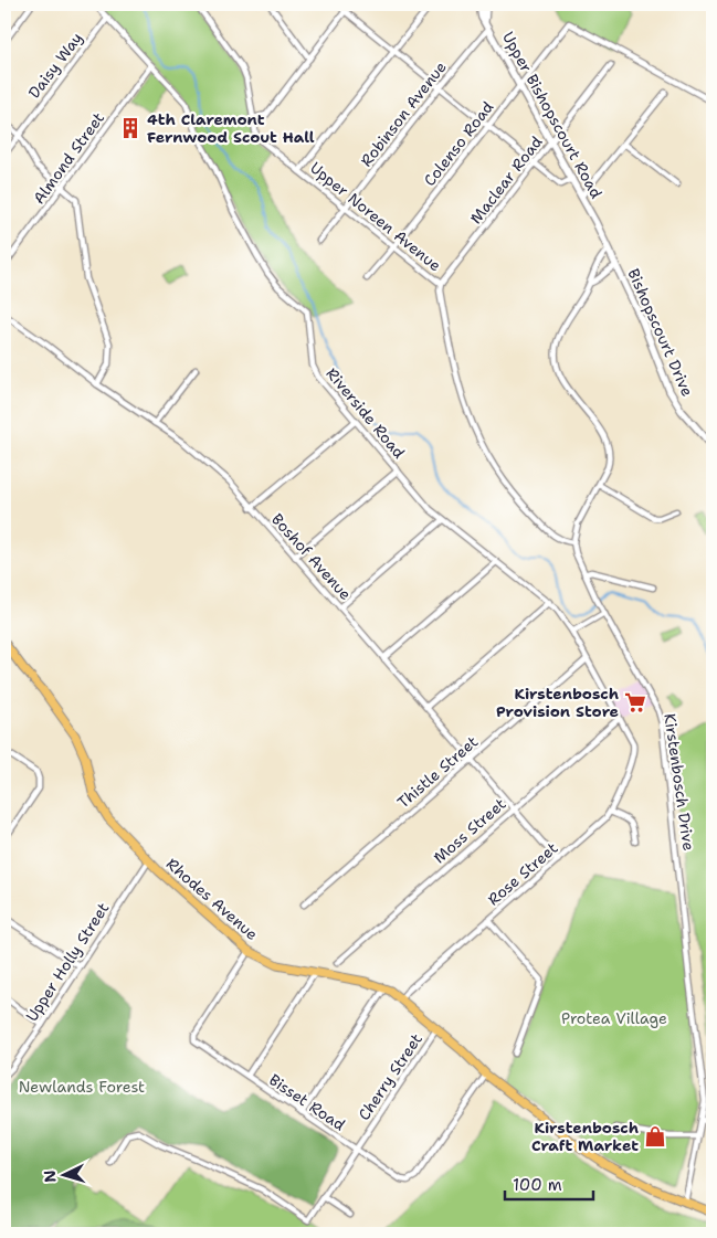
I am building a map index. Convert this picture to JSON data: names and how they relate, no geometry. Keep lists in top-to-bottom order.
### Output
{
  "streets": {
    "main road": ["Rhodes Avenue"],
    "street": [
      "Daisy Way",
      "Robinson Avenue",
      "Upper Bishopscourt Road",
      "Colenso Road",
      "Almond Street",
      "Maclear Road",
      "Upper Noreen Avenue",
      "Bishopscourt Drive",
      "Riverside Road",
      "Boshof Avenue",
      "Thistle Street",
      "Kirstenbosch Drive",
      "Moss Street",
      "Rose Street",
      "Upper Holly Street",
      "Cherry Street",
      "Bisset Road"
    ]
  },
  "crossings": [
    ["Daisy Way", "Riverside Road"],
    ["Robinson Avenue", "Upper Bishopscourt Road"],
    ["Robinson Avenue", "Upper Noreen Avenue"],
    ["Upper Bishopscourt Road", "Colenso Road"],
    ["Upper Bishopscourt Road", "Maclear Road"],
    ["Upper Bishopscourt Road", "Bishopscourt Drive"],
    ["Colenso Road", "Upper Noreen Avenue"],
    ["Almond Street", "Riverside Road"],
    ["Maclear Road", "Upper Noreen Avenue"],
    ["Riverside Road", "Thistle Street"],
    ["Riverside Road", "Moss Street"],
    ["Riverside Road", "Rose Street"],
    ["Boshof Avenue", "Thistle Street"],
    ["Boshof Avenue", "Moss Street"],
    ["Boshof Avenue", "Rose Street"],
    ["Kirstenbosch Drive", "Rhodes Avenue"],
    ["Rose Street", "Rhodes Avenue"],
    ["Rhodes Avenue", "Upper Holly Street"],
    ["Rhodes Avenue", "Cherry Street"],
    ["Rhodes Avenue", "Bisset Road"],
    ["Cherry Street", "Bisset Road"]
  ],
  "parks": ["Protea Village", "Newlands Forest"],
  "places": {
    "building": ["4th Claremont Fernwood Scout Hall"],
    "supermarket": ["Kirstenbosch Provision Store"],
    "shop": ["Kirstenbosch Craft Market"]
  },
  "scale_bar": "100 m",
  "north": "left"
}
